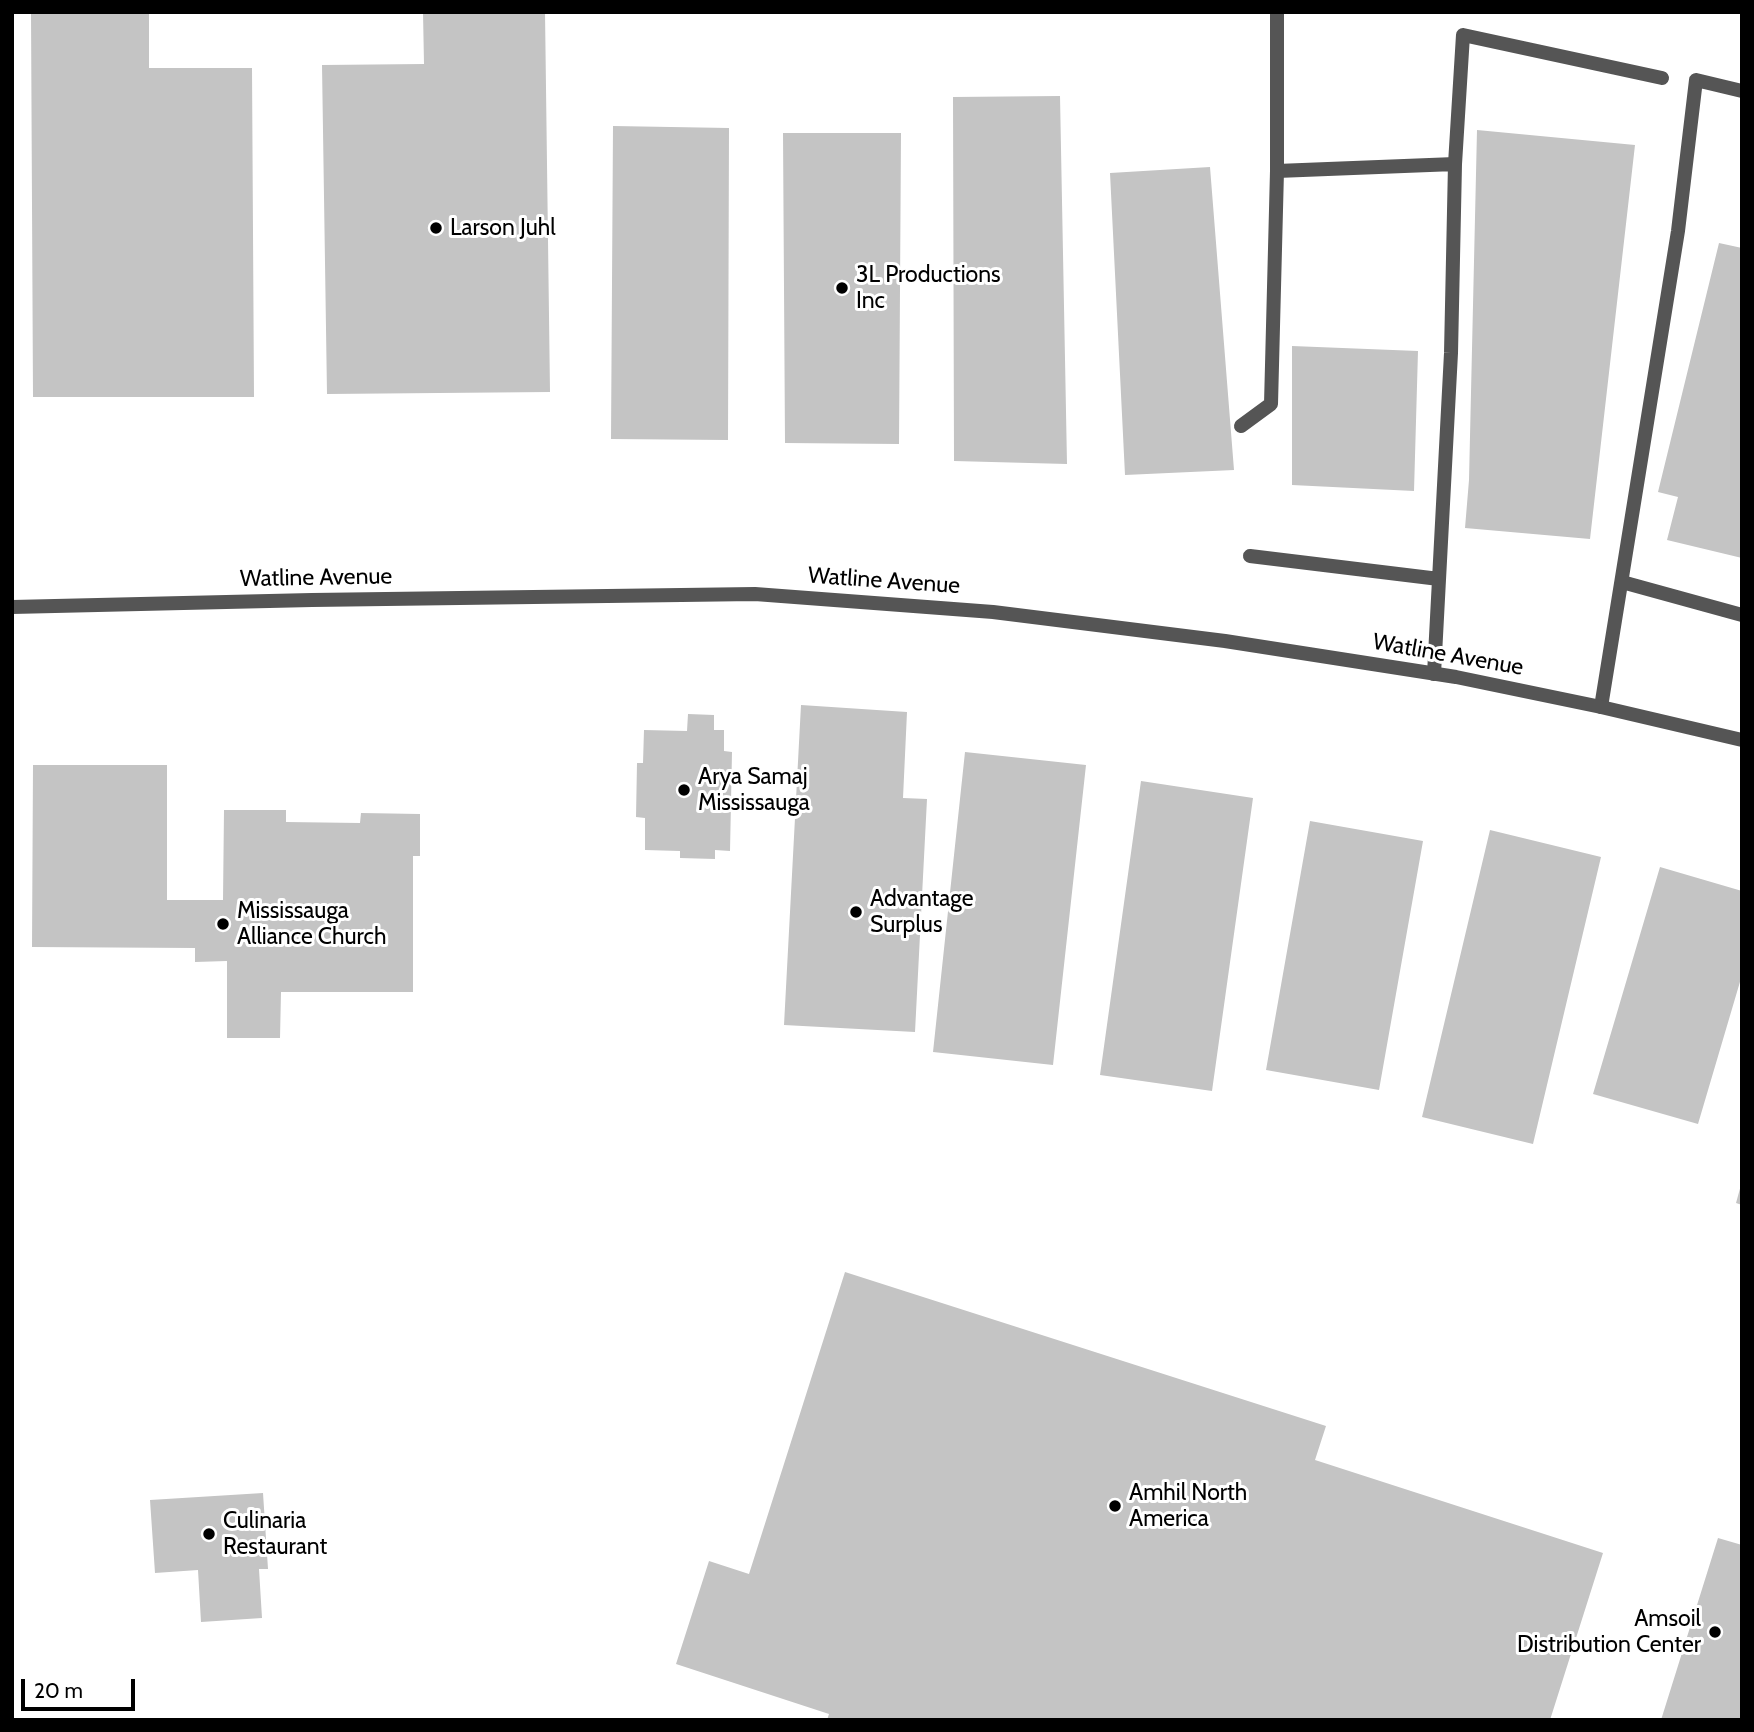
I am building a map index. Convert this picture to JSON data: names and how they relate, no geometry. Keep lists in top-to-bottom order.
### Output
{
  "streets": {
    "street": ["Watline Avenue"]
  },
  "places": [
    "Larson Juhl",
    "3L Productions Inc",
    "Arya Samaj Mississauga",
    "Advantage Surplus",
    "Mississauga Alliance Church",
    "Amhil North America",
    "Culinaria Restaurant",
    "Amsoil Distribution Center"
  ],
  "scale_bar": "20 m"
}
